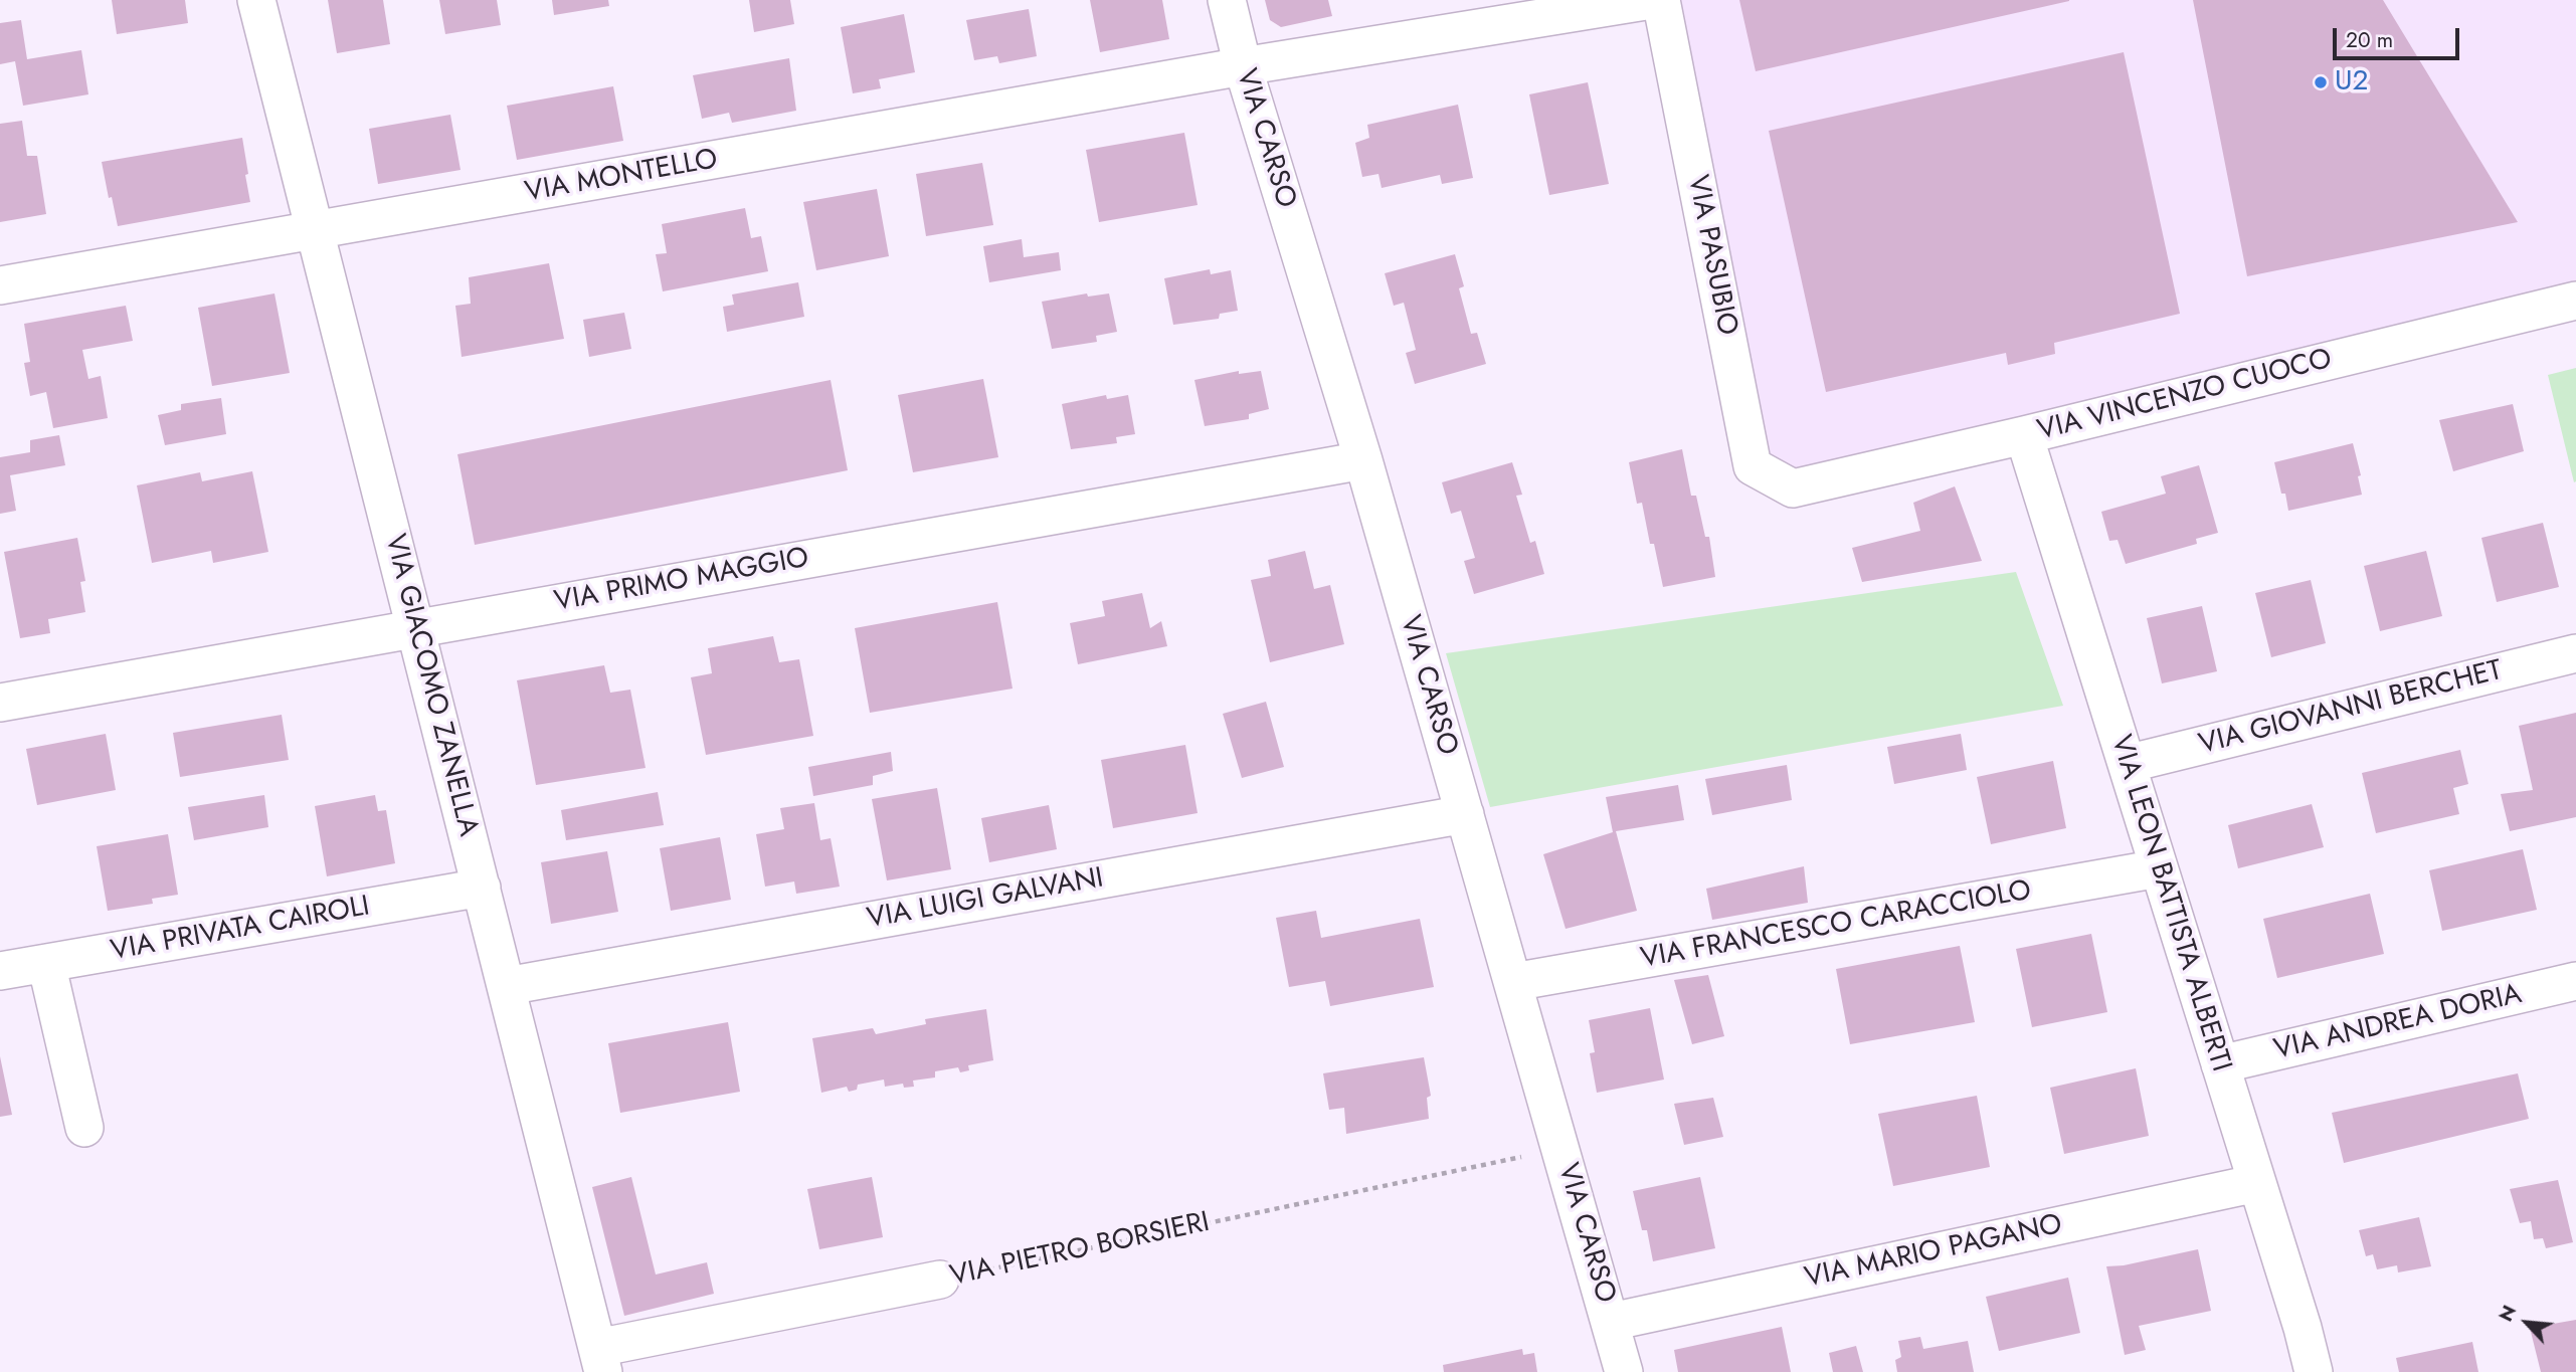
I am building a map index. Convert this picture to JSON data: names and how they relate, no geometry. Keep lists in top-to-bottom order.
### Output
{
  "streets": {
    "street": [
      "VIA CARSO",
      "VIA MONTELLO",
      "VIA PASUBIO",
      "VIA VINCENZO CUOCO",
      "VIA PRIMO MAGGIO",
      "VIA GIACOMO ZANELLA",
      "VIA GIOVANNI BERCHET",
      "VIA LUIGI GALVANI",
      "VIA LEON BATTISTA ALBERTI",
      "VIA FRANCESCO CARACCIOLO",
      "VIA PRIVATA CAIROLI",
      "VIA ANDREA DORIA",
      "VIA PIETRO BORSIERI",
      "VIA MARIO PAGANO"
    ]
  },
  "crossings": [
    ["VIA CARSO", "VIA MONTELLO"],
    ["VIA CARSO", "VIA PRIMO MAGGIO"],
    ["VIA CARSO", "VIA LUIGI GALVANI"],
    ["VIA CARSO", "VIA FRANCESCO CARACCIOLO"],
    ["VIA CARSO", "VIA PIETRO BORSIERI"],
    ["VIA CARSO", "VIA MARIO PAGANO"],
    ["VIA MONTELLO", "VIA GIACOMO ZANELLA"],
    ["VIA PASUBIO", "VIA VINCENZO CUOCO"],
    ["VIA VINCENZO CUOCO", "VIA LEON BATTISTA ALBERTI"],
    ["VIA PRIMO MAGGIO", "VIA GIACOMO ZANELLA"],
    ["VIA GIACOMO ZANELLA", "VIA LUIGI GALVANI"],
    ["VIA GIACOMO ZANELLA", "VIA PRIVATA CAIROLI"],
    ["VIA GIACOMO ZANELLA", "VIA PIETRO BORSIERI"],
    ["VIA GIOVANNI BERCHET", "VIA LEON BATTISTA ALBERTI"],
    ["VIA LEON BATTISTA ALBERTI", "VIA FRANCESCO CARACCIOLO"],
    ["VIA LEON BATTISTA ALBERTI", "VIA ANDREA DORIA"],
    ["VIA LEON BATTISTA ALBERTI", "VIA MARIO PAGANO"]
  ],
  "places": ["U2"],
  "scale_bar": "20 m",
  "north": "top left"
}
